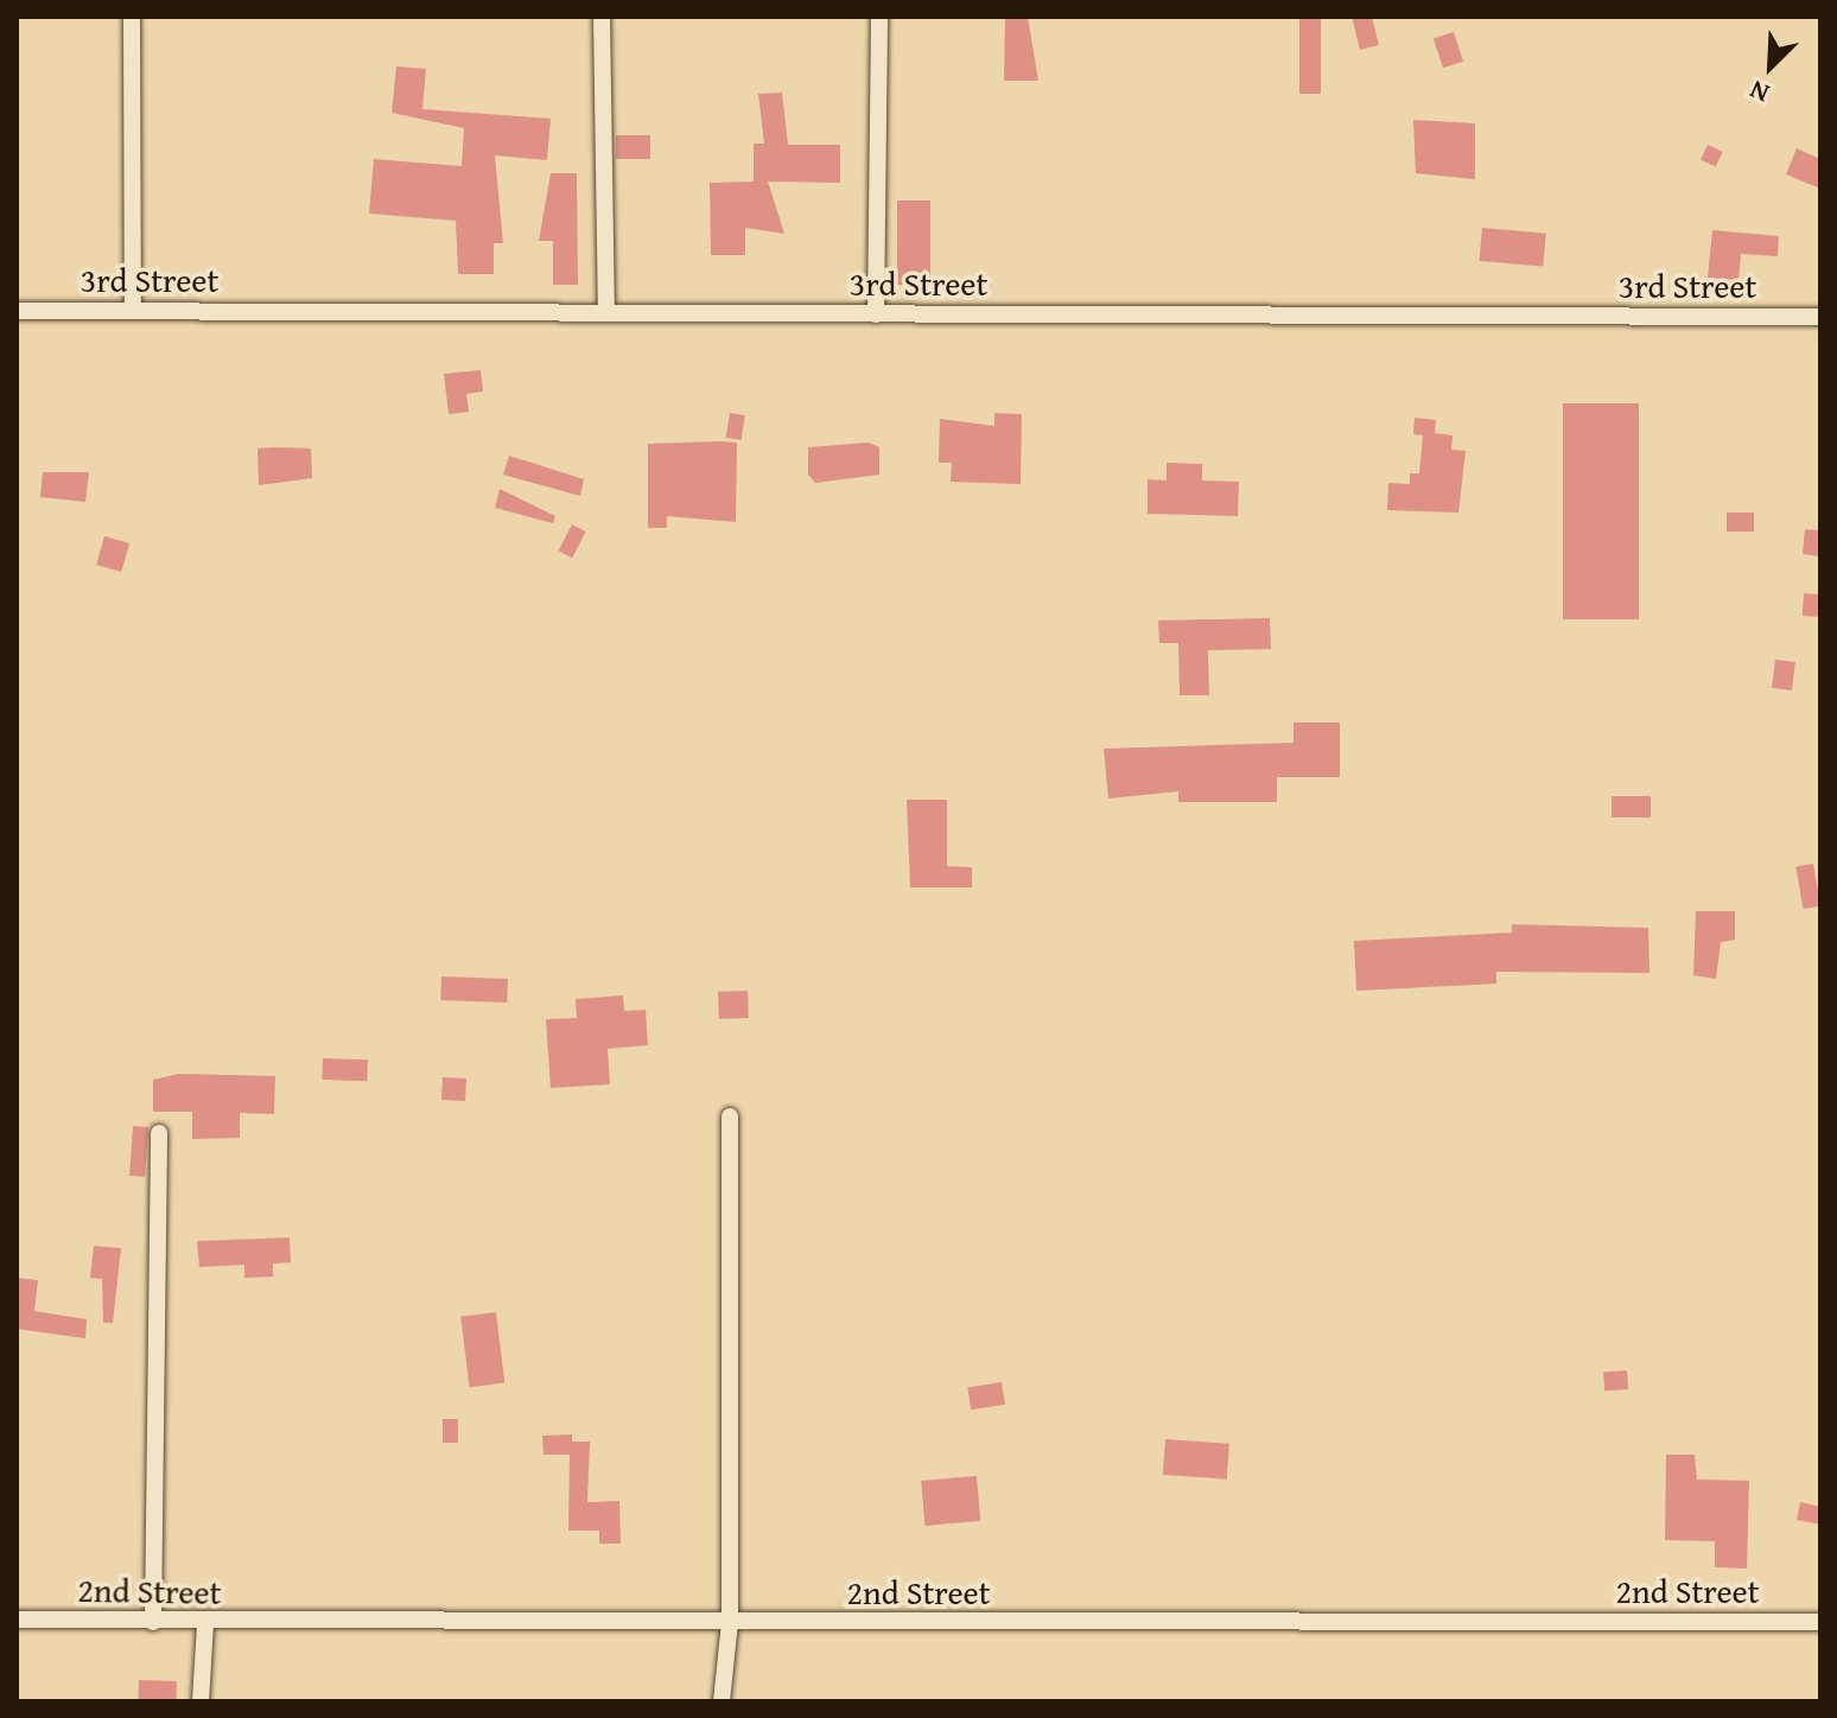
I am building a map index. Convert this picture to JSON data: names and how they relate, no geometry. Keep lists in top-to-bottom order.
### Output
{
  "streets": {
    "street": ["3rd Street", "2nd Street"]
  },
  "north": "bottom left"
}
